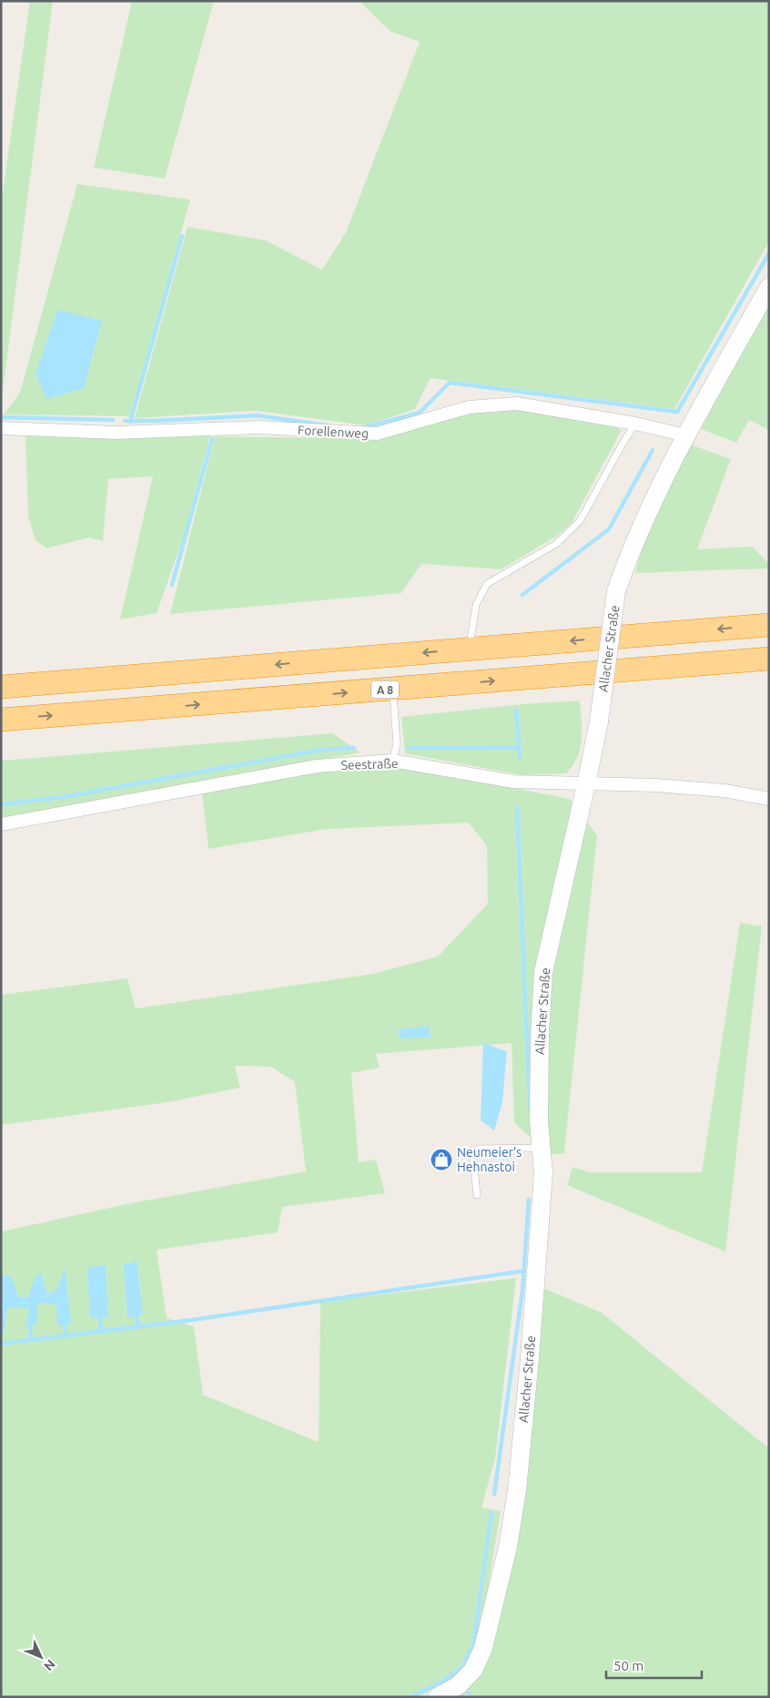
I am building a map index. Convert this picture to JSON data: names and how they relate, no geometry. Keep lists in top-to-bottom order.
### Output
{
  "streets": {
    "highway": ["A 8"],
    "street": ["Forellenweg", "Allacher Straße", "Seestraße"]
  },
  "crossings": [
    ["Forellenweg", "Allacher Straße"],
    ["Allacher Straße", "Seestraße"]
  ],
  "places": {
    "shop": ["Neumeier's Hehnastoi"]
  },
  "scale_bar": "50 m",
  "north": "bottom right"
}
